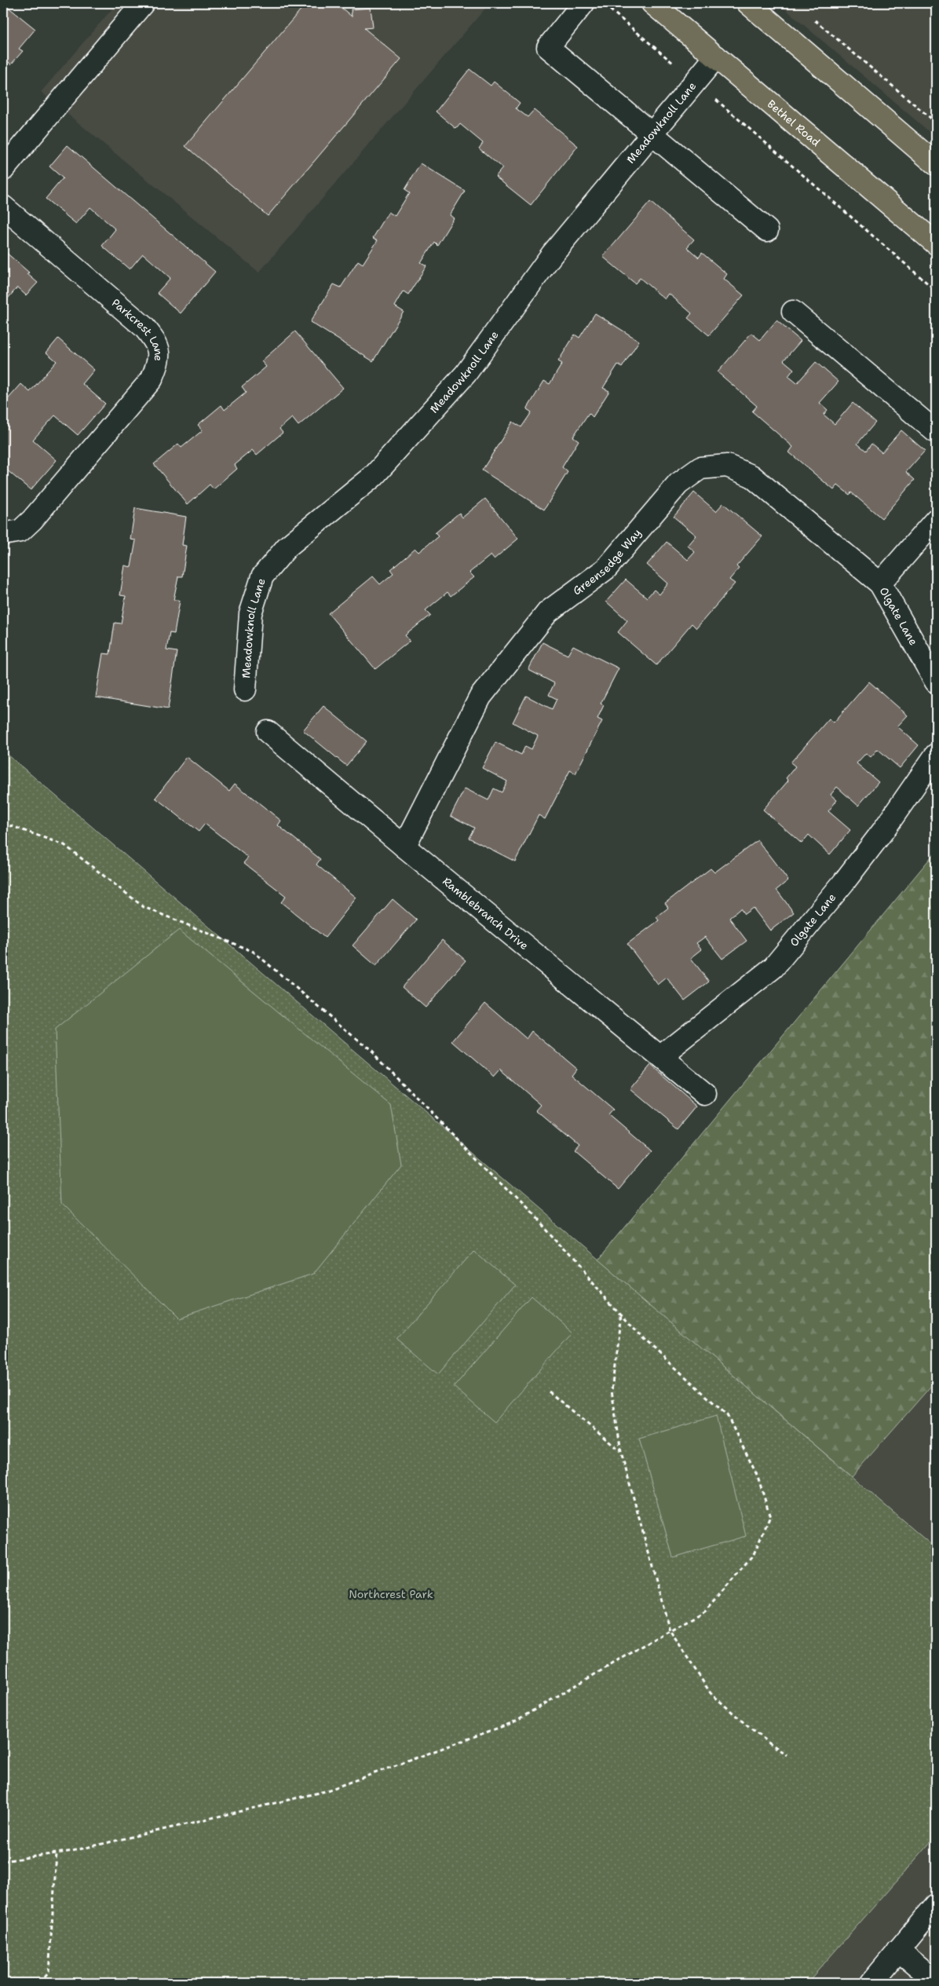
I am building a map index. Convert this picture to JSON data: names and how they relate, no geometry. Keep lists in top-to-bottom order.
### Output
{
  "streets": {
    "main road": ["Bethel Road"],
    "street": [
      "Meadowknoll Lane",
      "Parkcrest Lane",
      "Greensedge Way",
      "Olgate Lane",
      "Ramblebranch Drive"
    ]
  },
  "crossings": [
    ["Meadowknoll Lane", "Bethel Road"],
    ["Greensedge Way", "Olgate Lane"],
    ["Greensedge Way", "Ramblebranch Drive"],
    ["Olgate Lane", "Ramblebranch Drive"]
  ],
  "parks": ["Northcrest Park"]
}
